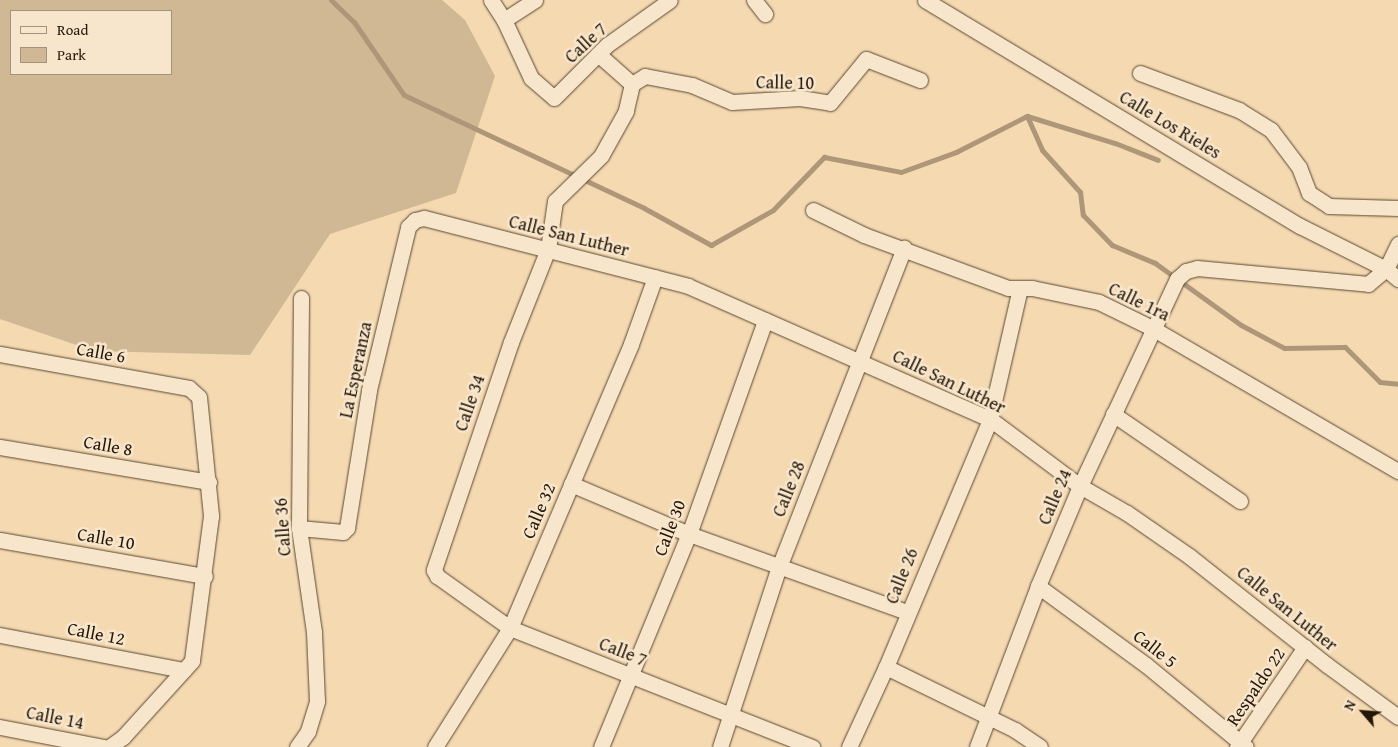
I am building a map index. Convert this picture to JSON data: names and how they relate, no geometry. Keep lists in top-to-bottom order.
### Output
{
  "streets": {
    "street": [
      "Calle 7",
      "Calle 10",
      "Calle Los Rieles",
      "Calle San Luther",
      "Calle 1ra",
      "Calle 6",
      "La Esperanza",
      "Calle 34",
      "Calle 8",
      "Calle 28",
      "Calle 24",
      "Calle 32",
      "Calle 36",
      "Calle 30",
      "Calle 26",
      "Calle 12",
      "Calle 5",
      "Respaldo 22",
      "Calle 14"
    ]
  },
  "crossings": [
    ["Calle 7", "Calle 34"],
    ["Calle 7", "Calle 28"],
    ["Calle 7", "Calle 32"],
    ["Calle 7", "Calle 30"],
    ["Calle 10", "Calle 34"],
    ["Calle Los Rieles", "Calle 24"],
    ["Calle San Luther", "La Esperanza"],
    ["Calle San Luther", "Calle 34"],
    ["Calle San Luther", "Calle 28"],
    ["Calle San Luther", "Calle 24"],
    ["Calle San Luther", "Calle 32"],
    ["Calle San Luther", "Calle 30"],
    ["Calle San Luther", "Calle 26"],
    ["Calle San Luther", "Respaldo 22"],
    ["Calle 1ra", "Calle 28"],
    ["Calle 1ra", "Calle 24"],
    ["Calle 1ra", "Calle 26"],
    ["Calle 6", "Calle 8"],
    ["La Esperanza", "Calle 36"],
    ["Calle 24", "Calle 5"],
    ["Calle 5", "Respaldo 22"]
  ],
  "legend": ["Road", "Park"],
  "north": "top left"
}
